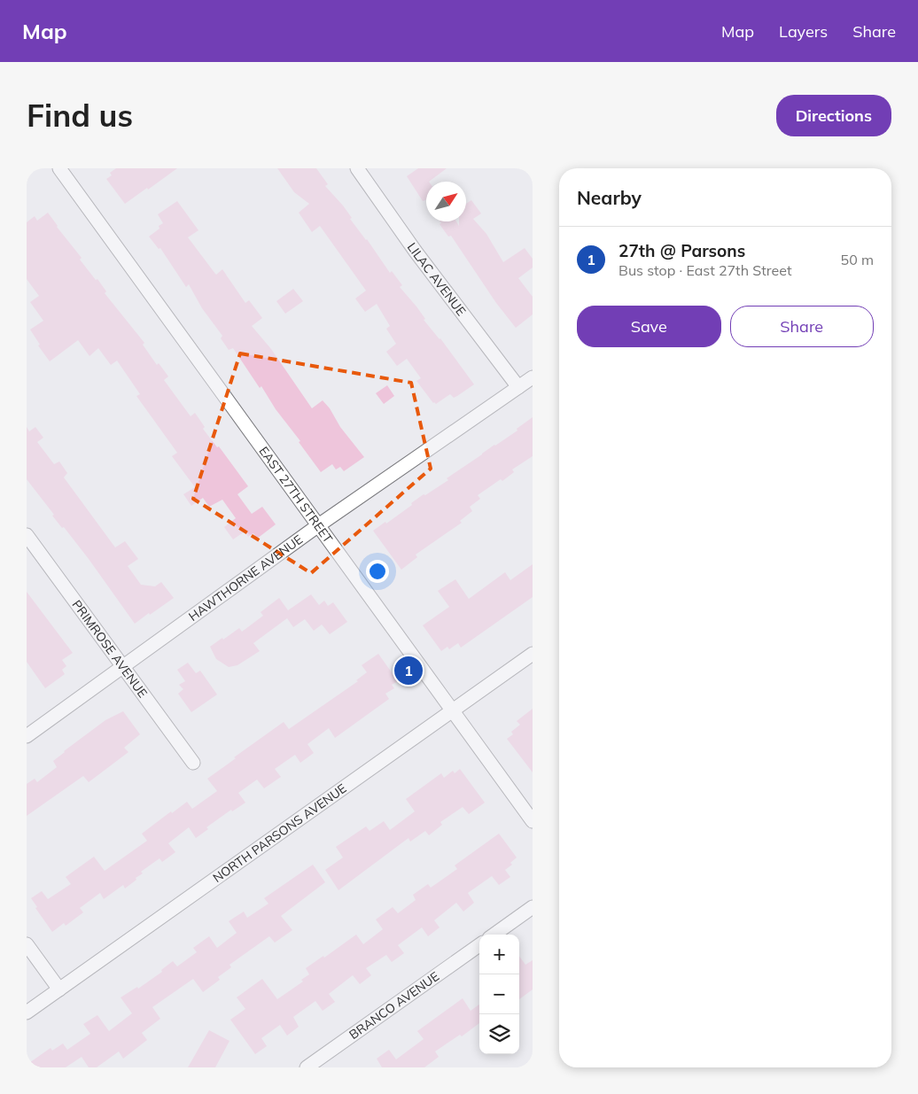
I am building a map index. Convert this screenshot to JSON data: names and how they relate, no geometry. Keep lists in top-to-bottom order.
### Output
{
  "streets": {
    "street": [
      "LILAC AVENUE",
      "EAST 27TH STREET",
      "HAWTHORNE AVENUE",
      "PRIMROSE AVENUE",
      "NORTH PARSONS AVENUE",
      "BRANCO AVENUE"
    ]
  },
  "crossings": [
    ["LILAC AVENUE", "HAWTHORNE AVENUE"],
    ["EAST 27TH STREET", "HAWTHORNE AVENUE"],
    ["EAST 27TH STREET", "NORTH PARSONS AVENUE"],
    ["HAWTHORNE AVENUE", "PRIMROSE AVENUE"]
  ],
  "north": "top right",
  "page": {
    "header": "Map",
    "nav": ["Map", "Layers", "Share"],
    "buttons": [
      "Directions",
      ["Save", "Share"]
    ],
    "title": "Find us",
    "heading": "Nearby",
    "list": [
      {
        "mark": "1",
        "name": "27th @ Parsons",
        "note": "Bus stop · East 27th Street",
        "value": "50 m"
      }
    ],
    "pins": "1",
    "map_buttons": ["+", "−"]
  }
}
